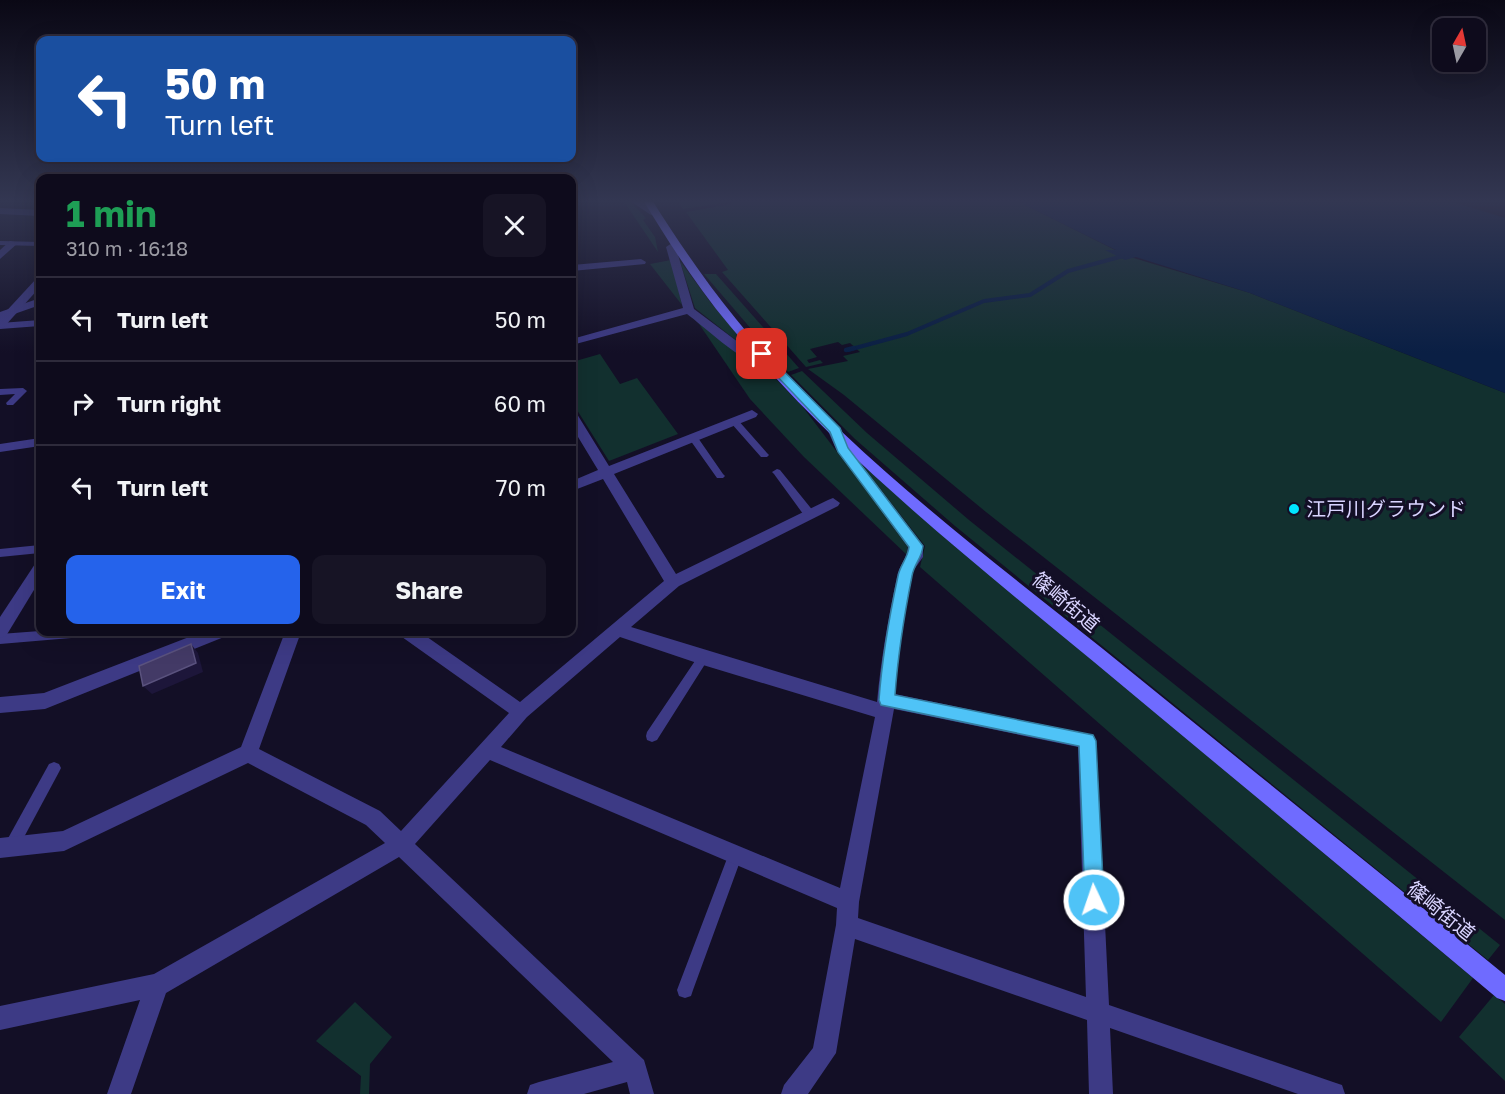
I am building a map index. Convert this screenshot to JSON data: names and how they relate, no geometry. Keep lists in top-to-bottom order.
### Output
{
  "streets": {
    "main road": ["篠崎街道"]
  },
  "places": ["江戸川グラウンド"],
  "north": "top",
  "page": {
    "turn": ["50 m", "Turn left"],
    "heading": ["1 min", "310 m · 16:18"],
    "list": [
      {
        "name": "Turn left",
        "value": "50 m"
      },
      {
        "name": "Turn right",
        "value": "60 m"
      },
      {
        "name": "Turn left",
        "value": "70 m"
      }
    ],
    "buttons": ["Exit", "Share"]
  }
}
